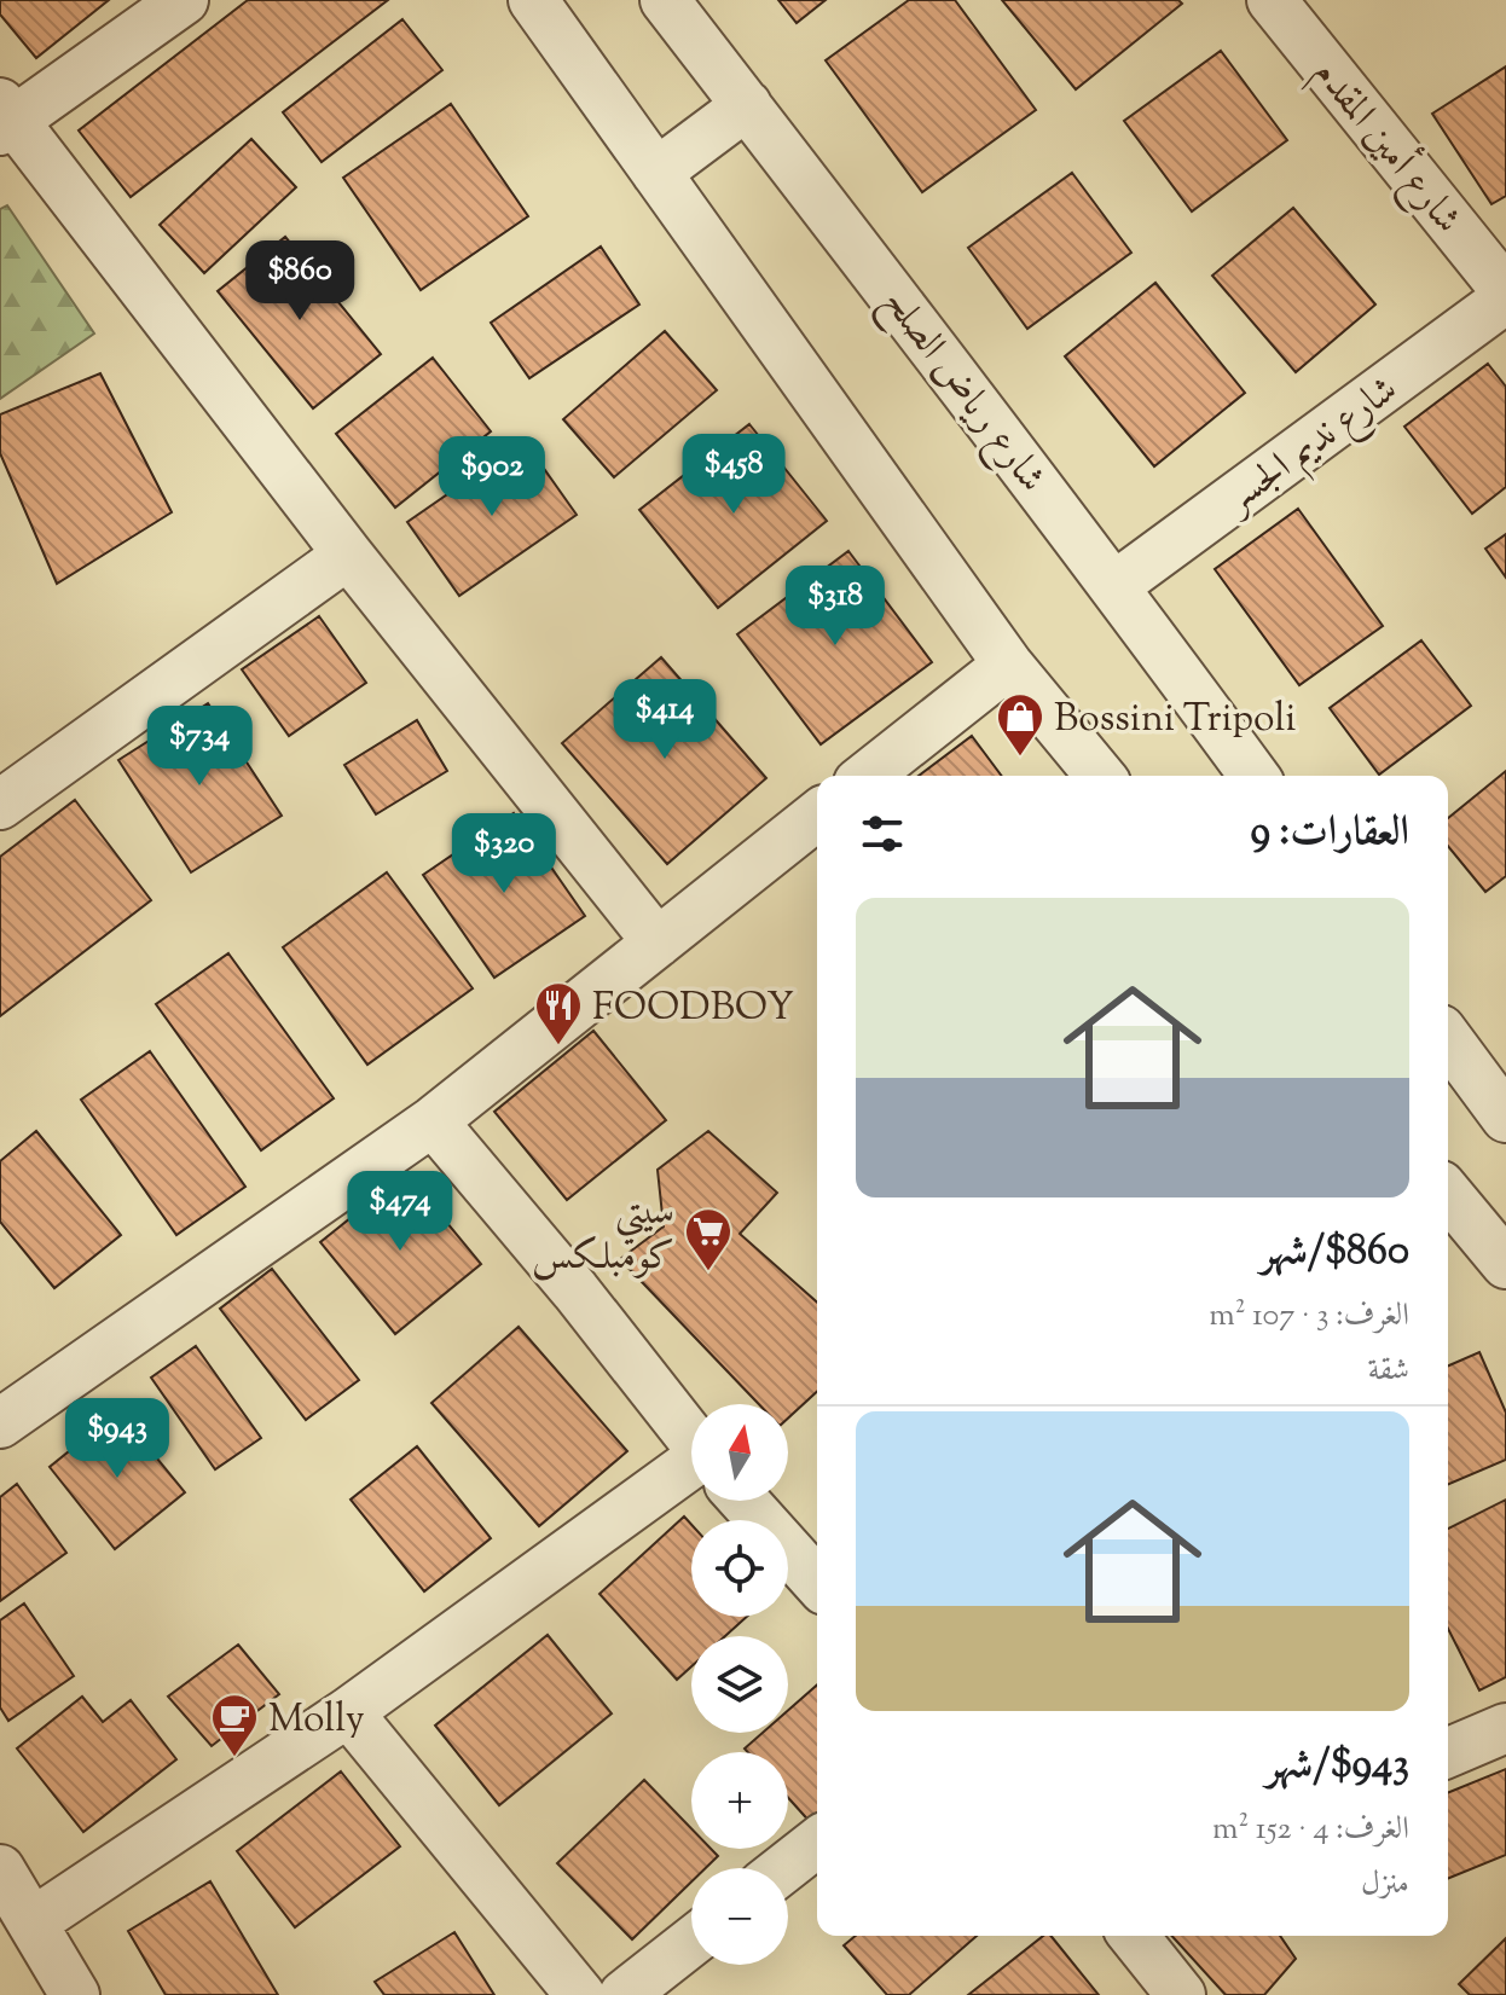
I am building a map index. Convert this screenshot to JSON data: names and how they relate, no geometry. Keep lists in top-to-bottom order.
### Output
{
  "streets": {
    "street": ["شارع أمين المقدم", "شارع رياض الصلح", "شارع نديم الجسر"]
  },
  "crossings": [
    ["شارع أمين المقدم", "شارع نديم الجسر"],
    ["شارع رياض الصلح", "شارع نديم الجسر"]
  ],
  "places": {
    "shop": ["Bossini Tripoli"],
    "restaurant": ["FOODBOY"],
    "supermarket": ["سيتي كومبلكس"],
    "cafe": ["Molly"]
  },
  "north": "top",
  "page": {
    "price": [
      "$860",
      "$458",
      "$902",
      "$318",
      "$414",
      "$734",
      "$320",
      "$474",
      "$943"
    ],
    "heading": "العقارات: 9",
    "list": [
      {
        "name": "$860/شهر",
        "note": "الغرف: 3 · 107 m² · شقة"
      },
      {
        "name": "$943/شهر",
        "note": "الغرف: 4 · 152 m² · منزل"
      }
    ],
    "map_buttons": ["+", "−"]
  }
}
